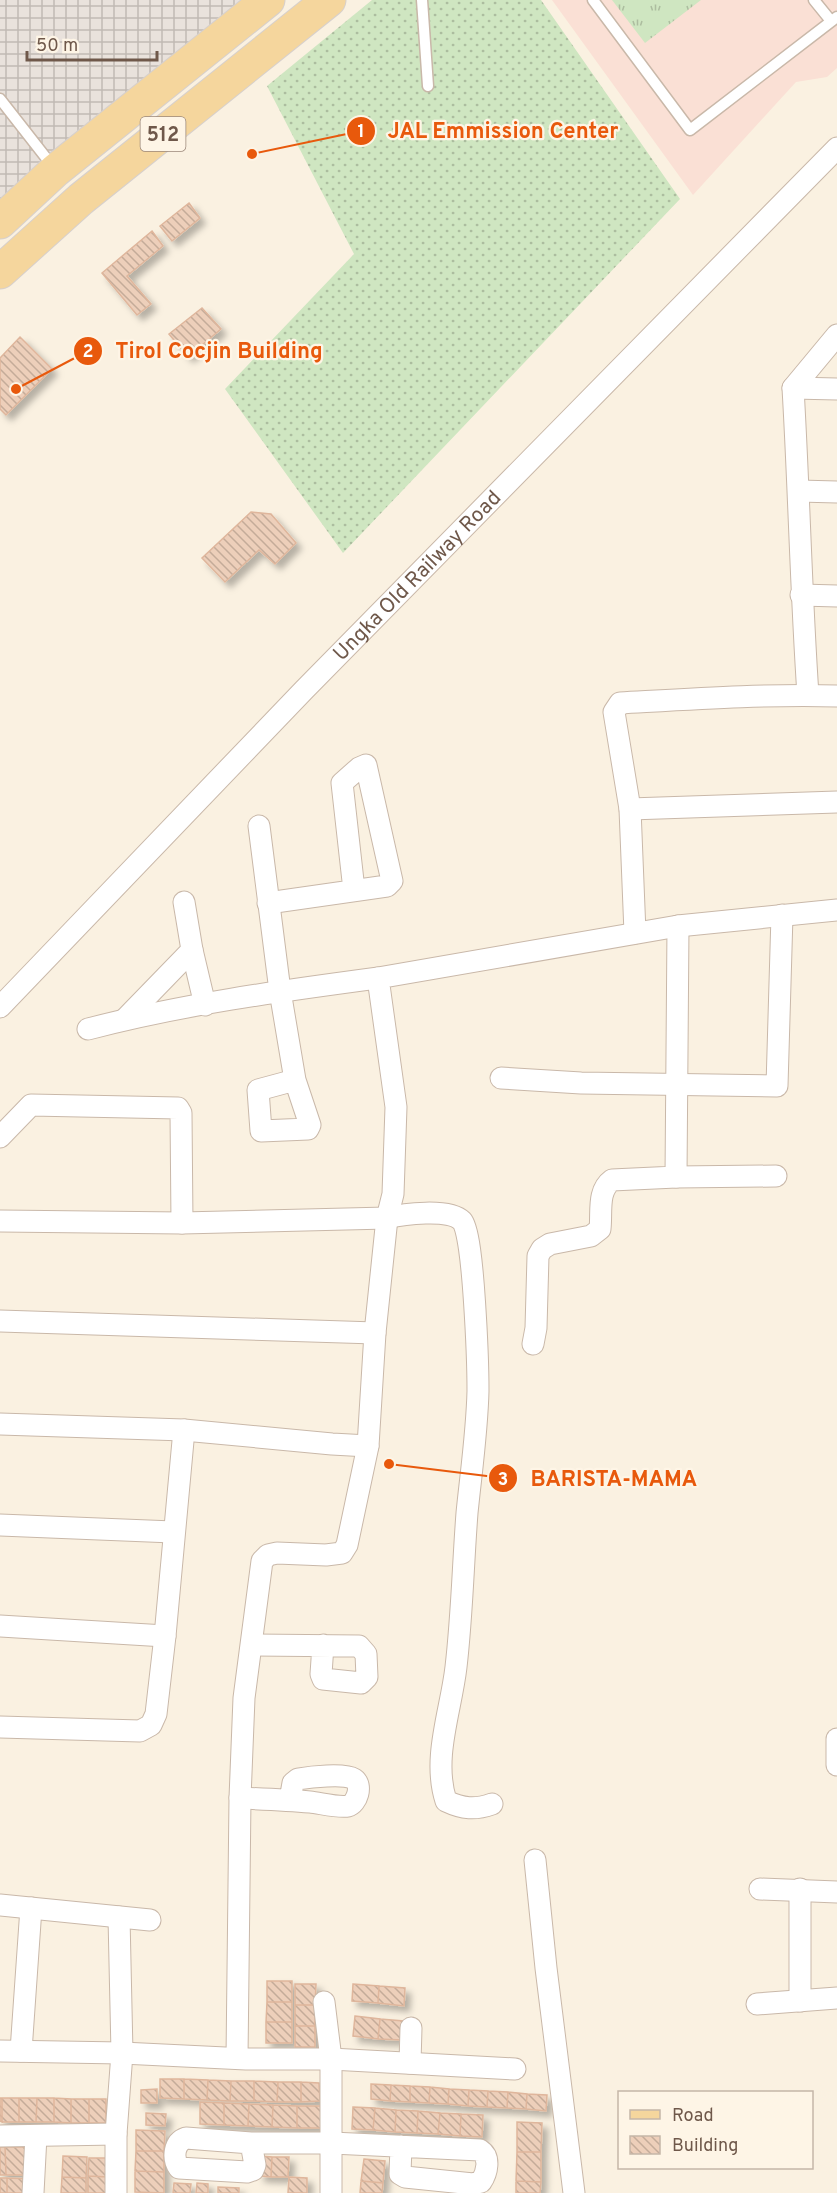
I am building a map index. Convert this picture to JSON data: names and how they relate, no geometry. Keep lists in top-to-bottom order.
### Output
{
  "streets": {
    "main road": ["512"],
    "street": ["Ungka Old Railway Road"]
  },
  "places": ["JAL Emmission Center", "Tirol Cocjin Building", "BARISTA-MAMA"],
  "legend": ["Road", "Building"],
  "scale_bar": "50 m"
}
